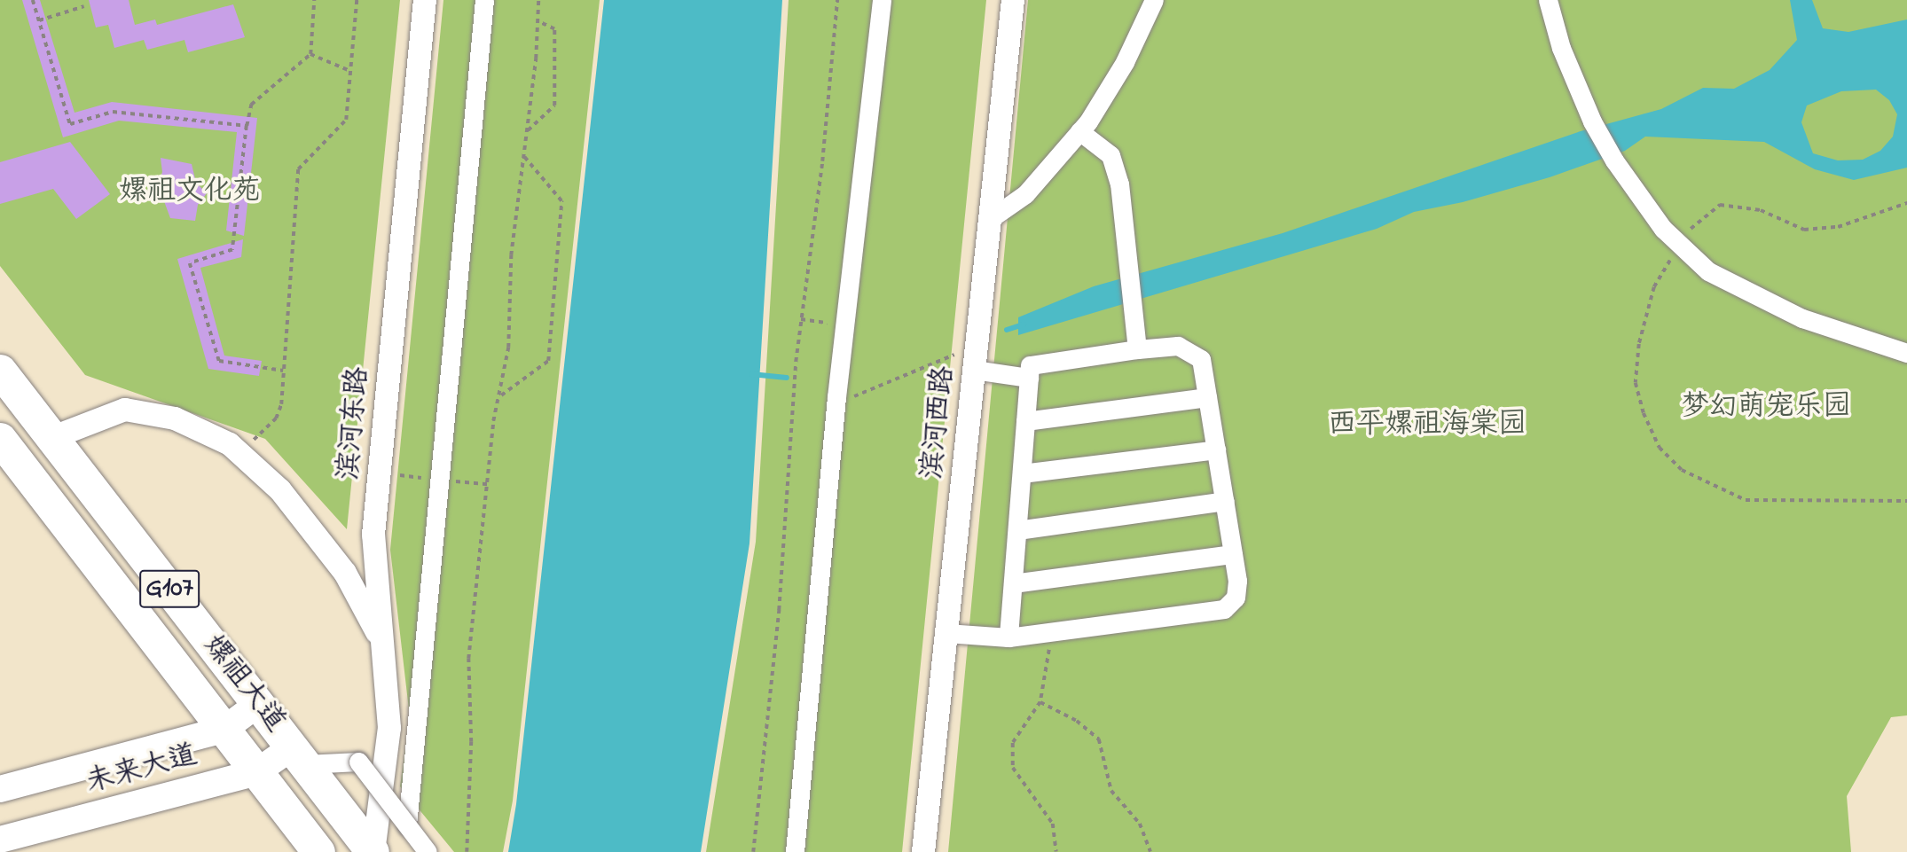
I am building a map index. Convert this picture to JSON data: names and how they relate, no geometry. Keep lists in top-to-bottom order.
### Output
{
  "streets": {
    "highway": ["G107", "嫘祖大道"],
    "main road": ["未来大道"],
    "street": ["滨河西路", "滨河东路"]
  },
  "crossings": [
    ["滨河东路", "嫘祖大道"],
    ["嫘祖大道", "未来大道"]
  ],
  "parks": ["嫘祖文化苑", "梦幻萌宠乐园", "西平嫘祖海棠园"]
}
